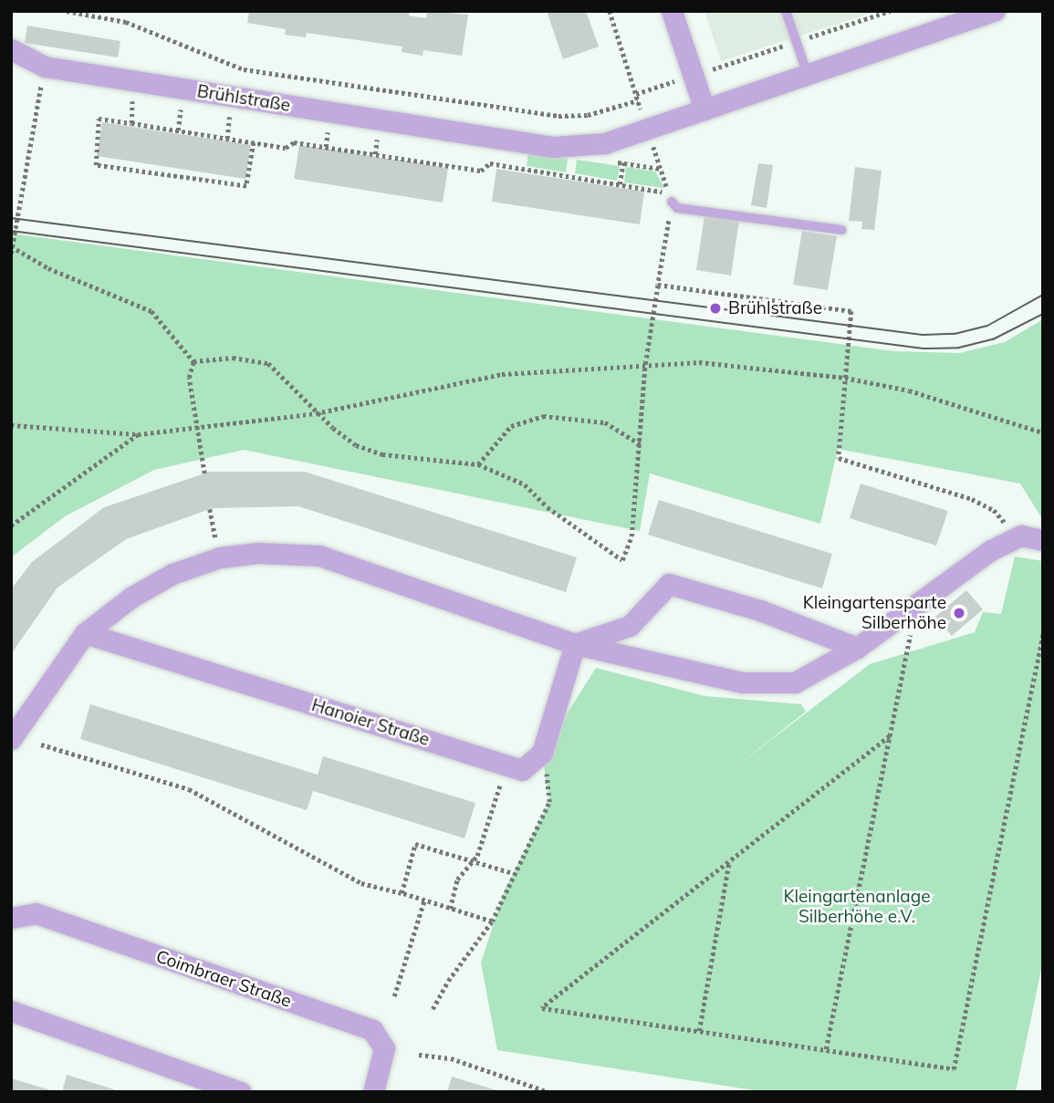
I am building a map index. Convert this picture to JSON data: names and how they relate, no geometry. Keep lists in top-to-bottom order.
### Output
{
  "streets": {
    "street": ["Brühlstraße", "Hanoier Straße", "Coimbraer Straße"]
  },
  "parks": ["Kleingartenanlage Silberhöhe e.V."],
  "places": ["Brühlstraße", "Kleingartensparte Silberhöhe"]
}
